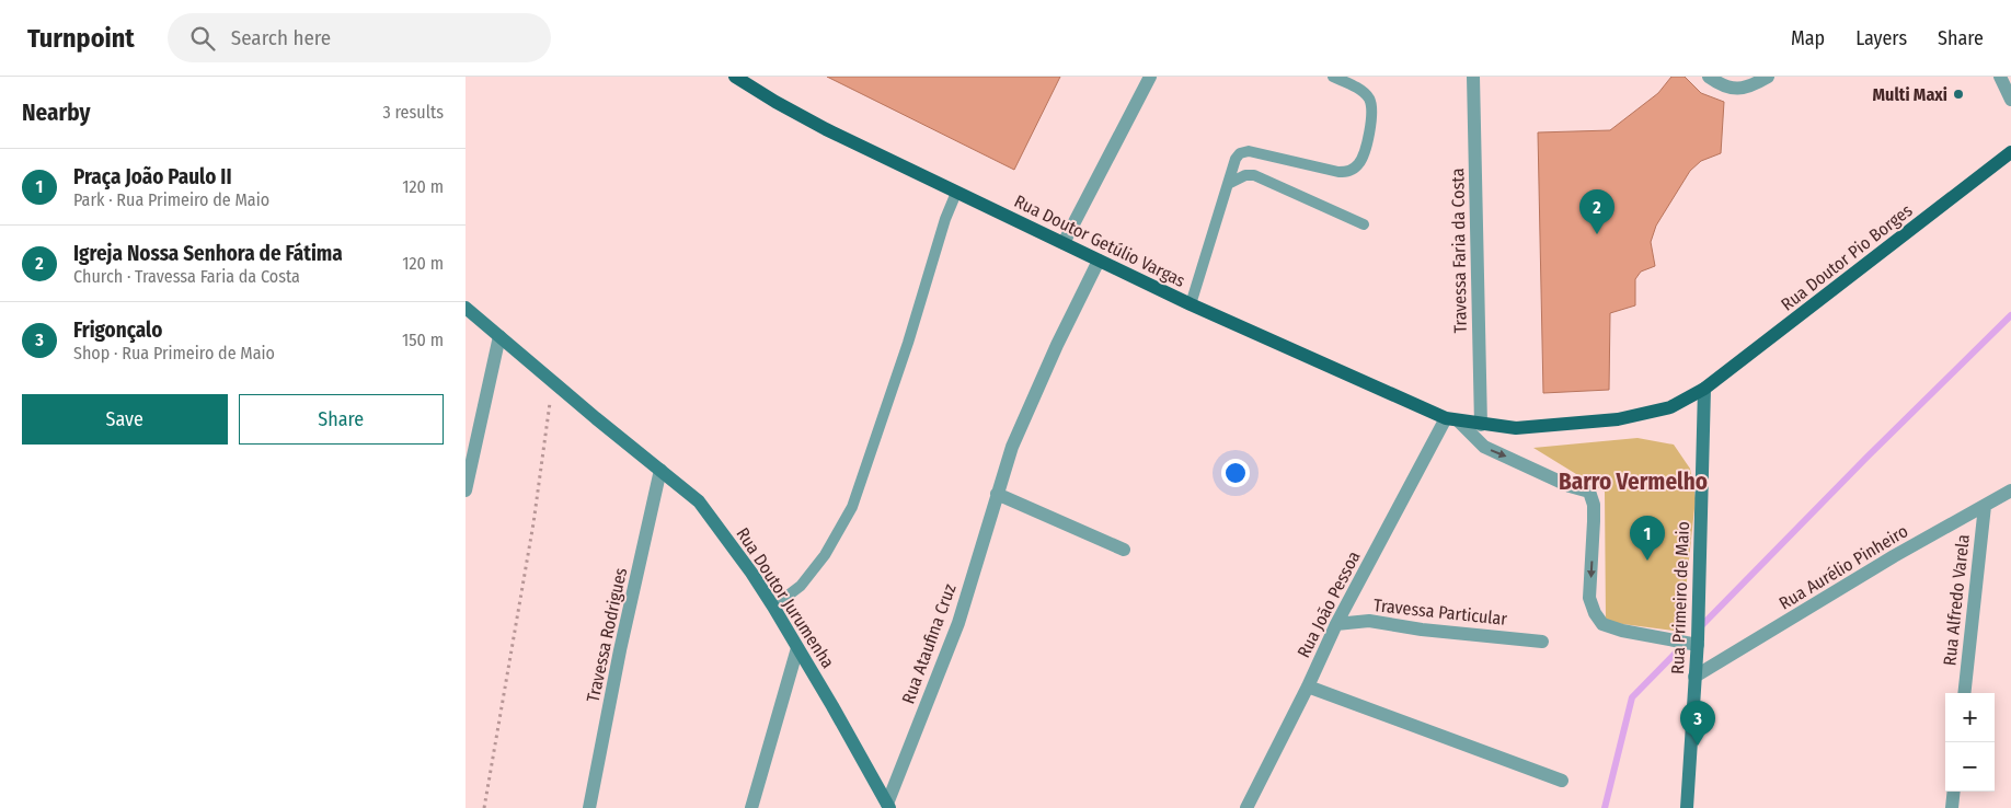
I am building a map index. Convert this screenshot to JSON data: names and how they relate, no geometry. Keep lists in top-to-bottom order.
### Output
{
  "streets": {
    "main road": [
      "Rua Doutor Getúlio Vargas",
      "Rua Doutor Pio Borges",
      "Rua Doutor Jurumenha",
      "Rua Primeiro de Maio"
    ],
    "street": [
      "Travessa Faria da Costa",
      "Rua Aurélio Pinheiro",
      "Rua Alfredo Varela",
      "Rua João Pessoa",
      "Travessa Particular",
      "Travessa Rodrigues",
      "Rua Ataufina Cruz"
    ]
  },
  "crossings": [
    ["Rua Doutor Getúlio Vargas", "Travessa Faria da Costa"],
    ["Rua Doutor Getúlio Vargas", "Rua Doutor Pio Borges"],
    ["Rua Doutor Getúlio Vargas", "Rua Primeiro de Maio"],
    ["Rua Doutor Getúlio Vargas", "Rua João Pessoa"],
    ["Rua Doutor Getúlio Vargas", "Rua Ataufina Cruz"],
    ["Rua Doutor Pio Borges", "Rua Primeiro de Maio"],
    ["Rua Aurélio Pinheiro", "Rua Primeiro de Maio"],
    ["Rua Aurélio Pinheiro", "Rua Alfredo Varela"],
    ["Rua Doutor Jurumenha", "Travessa Rodrigues"],
    ["Rua Doutor Jurumenha", "Rua Ataufina Cruz"],
    ["Rua João Pessoa", "Travessa Particular"]
  ],
  "districts": ["Barro Vermelho"],
  "places": ["Multi Maxi"],
  "page": {
    "header": "Turnpoint",
    "search": "Search here",
    "nav": ["Map", "Layers", "Share"],
    "heading": ["Nearby", "3 results"],
    "list": [
      {
        "mark": "1",
        "name": "Praça João Paulo II",
        "note": "Park · Rua Primeiro de Maio",
        "value": "120 m"
      },
      {
        "mark": "2",
        "name": "Igreja Nossa Senhora de Fátima",
        "note": "Church · Travessa Faria da Costa",
        "value": "120 m"
      },
      {
        "mark": "3",
        "name": "Frigonçalo",
        "note": "Shop · Rua Primeiro de Maio",
        "value": "150 m"
      }
    ],
    "pins": ["2", "1", "3"],
    "buttons": ["Save", "Share"],
    "map_buttons": ["+", "−"]
  }
}
